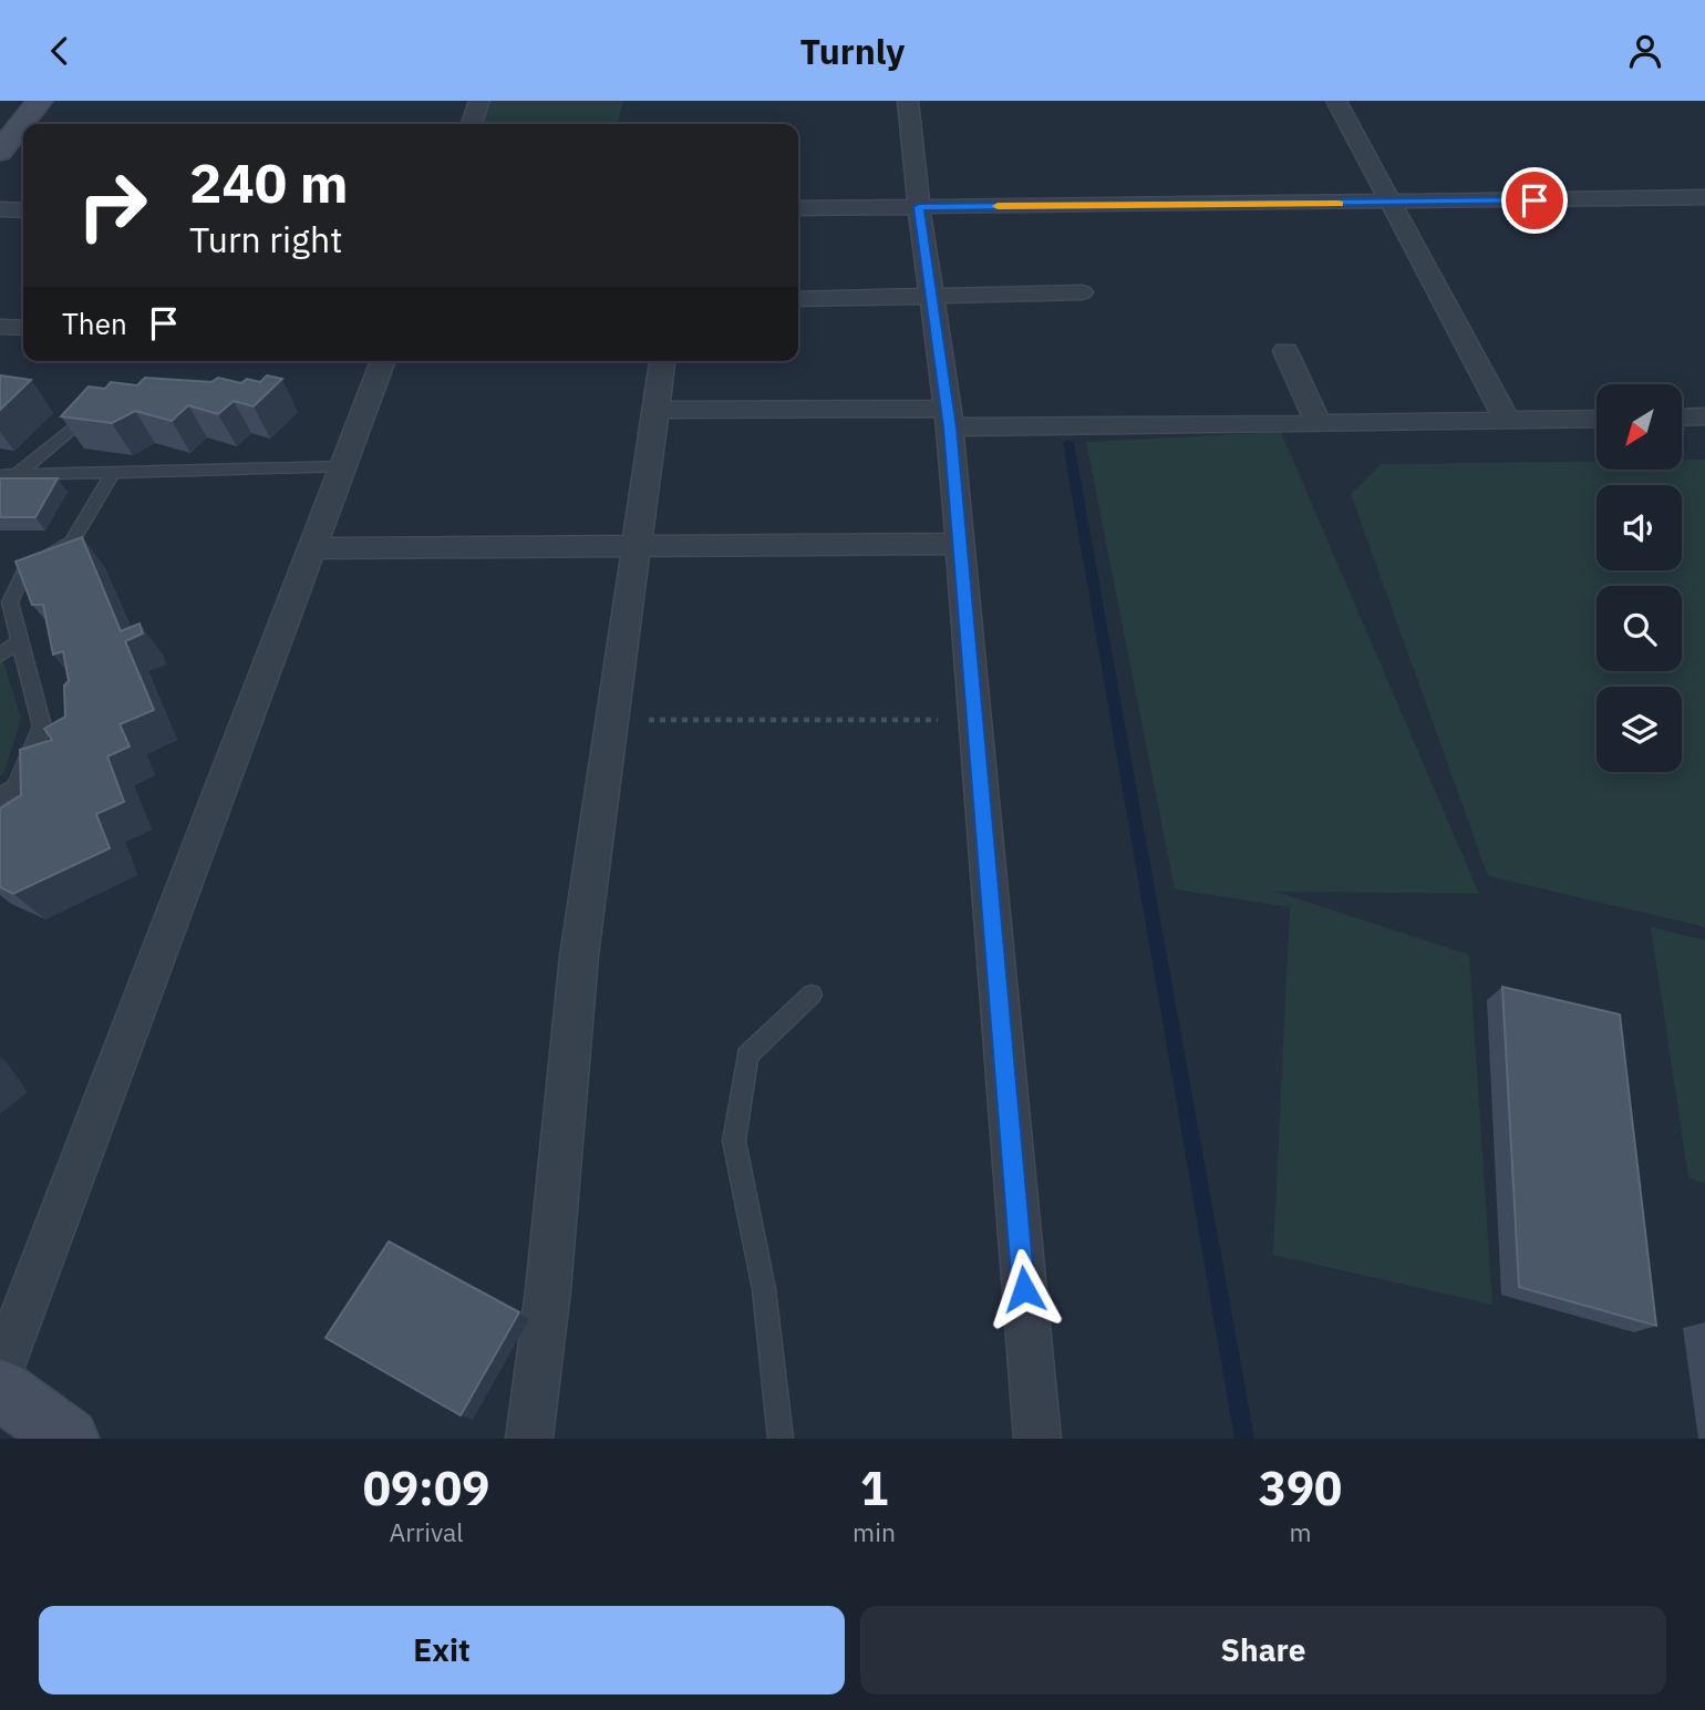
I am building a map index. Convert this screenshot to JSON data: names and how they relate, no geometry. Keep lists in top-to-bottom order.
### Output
{
  "north": "bottom left",
  "page": {
    "header": "Turnly",
    "turn": ["240 m", "Turn right"],
    "then": "Then",
    "eta": [
      "09:09",
      "Arrival",
      "1",
      "min",
      "390",
      "m"
    ],
    "buttons": ["Exit", "Share"]
  }
}
